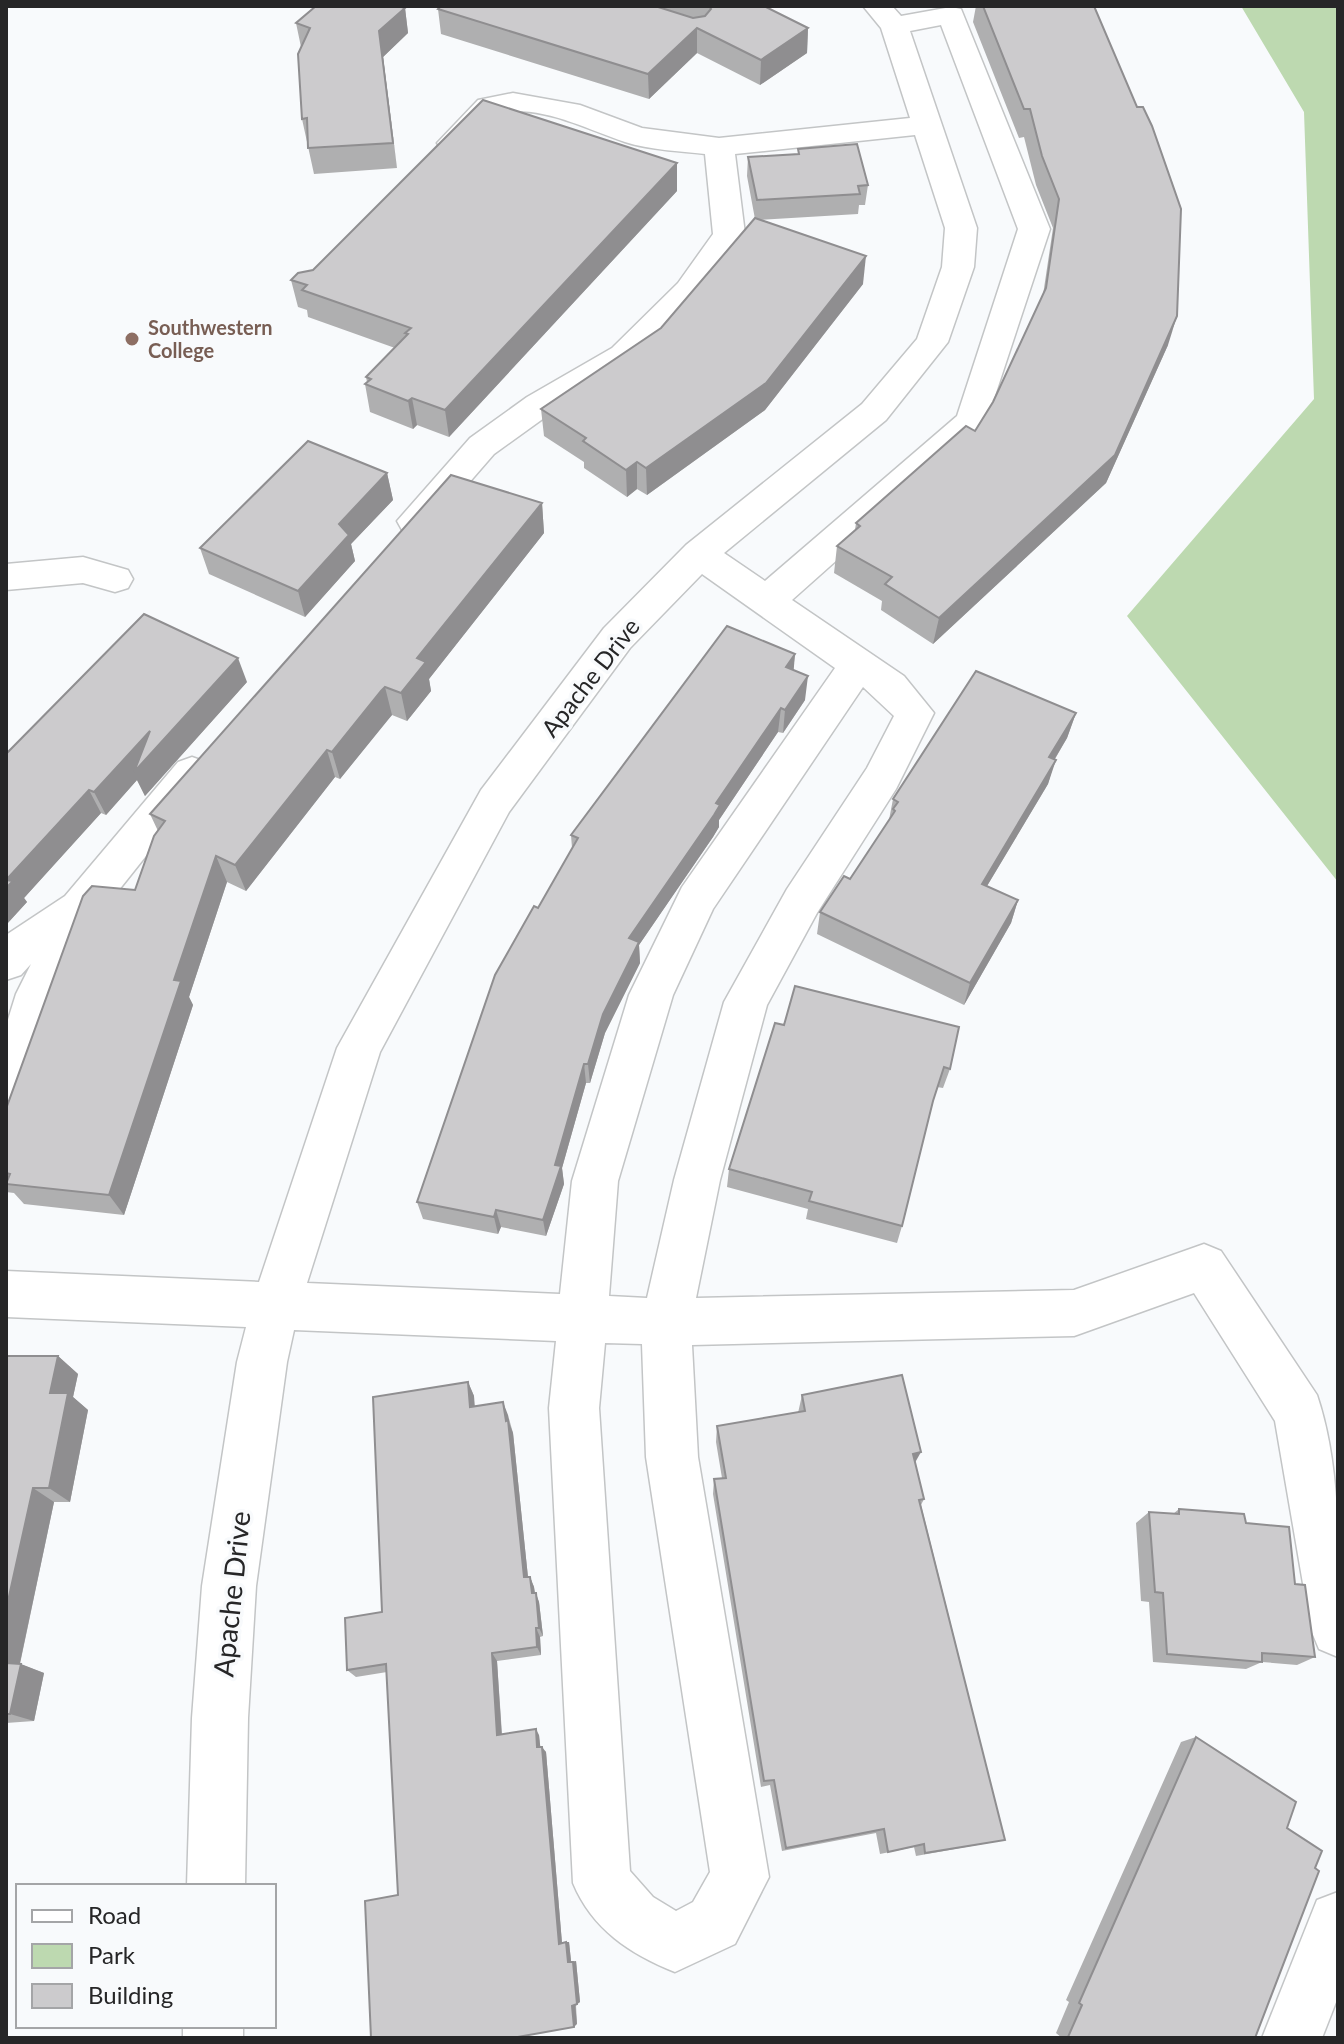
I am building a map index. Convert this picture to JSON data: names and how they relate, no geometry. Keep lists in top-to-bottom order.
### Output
{
  "streets": {
    "street": ["Apache Drive"]
  },
  "places": ["Southwestern College"],
  "legend": ["Road", "Park", "Building"]
}
